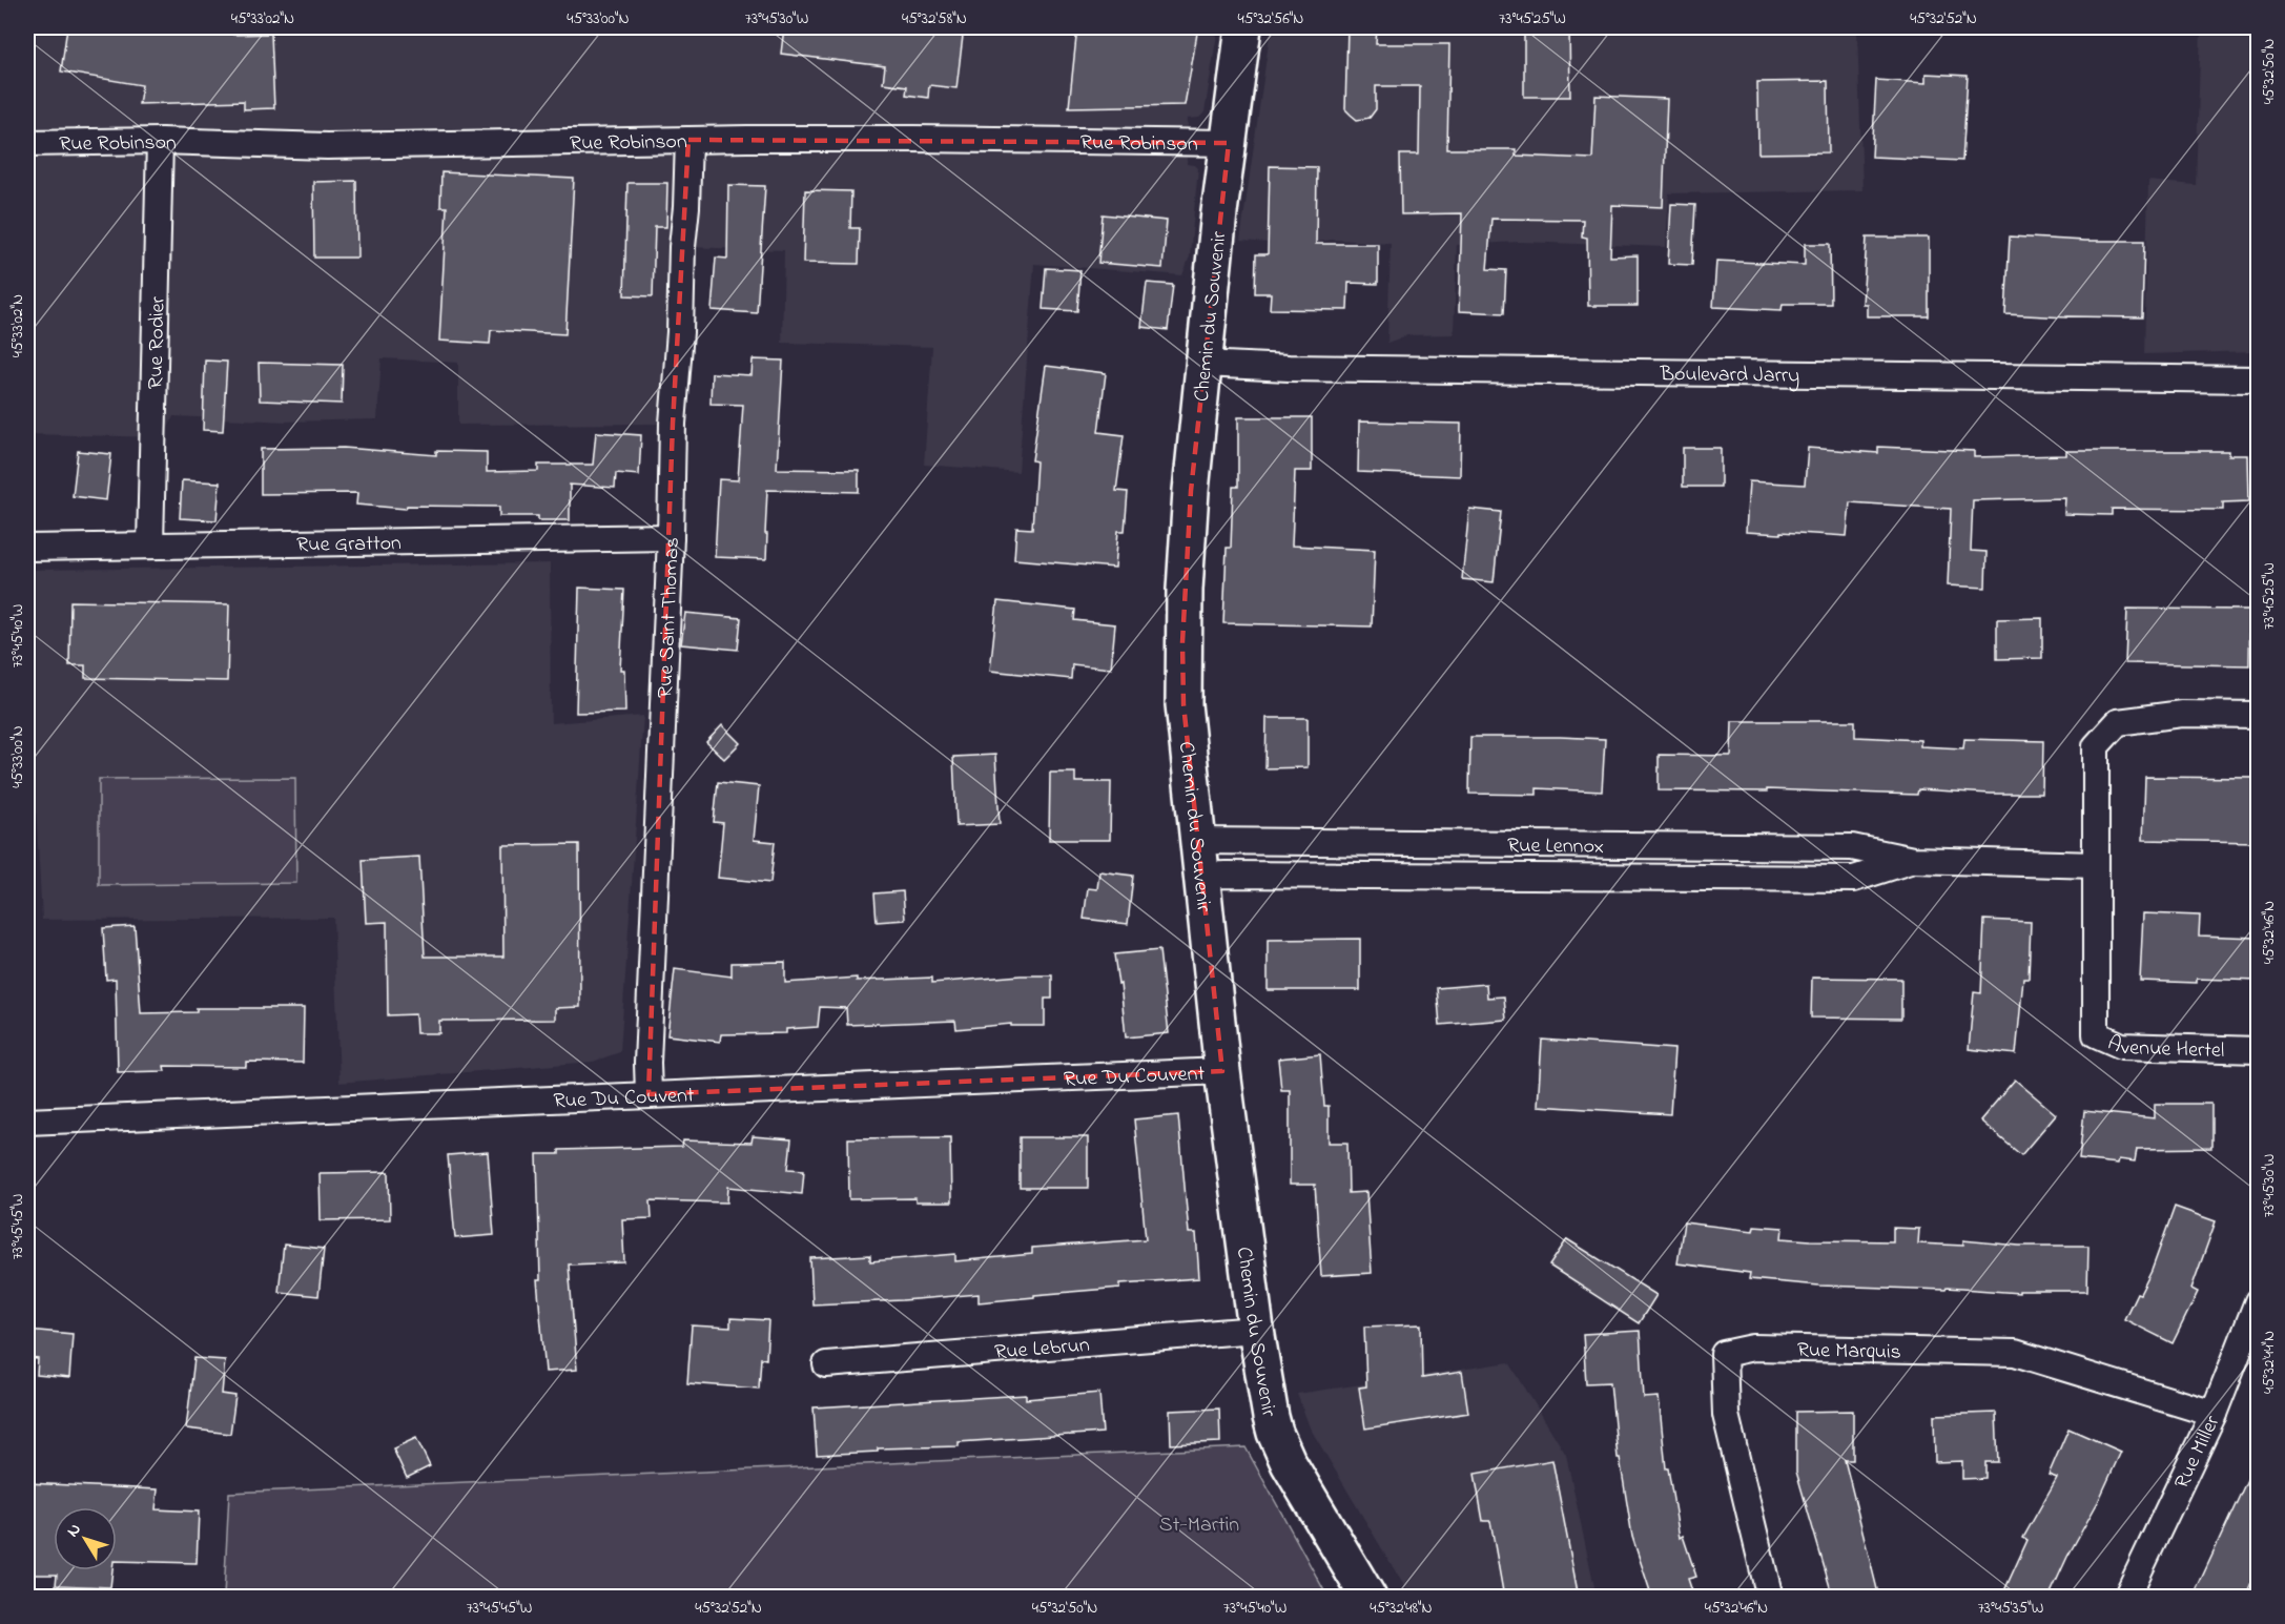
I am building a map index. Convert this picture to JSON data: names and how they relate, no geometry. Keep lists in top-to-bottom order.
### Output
{
  "streets": {
    "street": [
      "Rue Robinson",
      "Chemin du Souvenir",
      "Rue Rodier",
      "Boulevard Jarry",
      "Rue Gratton",
      "Rue Saint Thomas",
      "Rue Lennox",
      "Avenue Hertel",
      "Rue Du Couvent",
      "Rue Lebrun",
      "Rue Marquis",
      "Rue Miller"
    ]
  },
  "crossings": [
    ["Rue Robinson", "Chemin du Souvenir"],
    ["Rue Robinson", "Rue Rodier"],
    ["Rue Robinson", "Rue Saint Thomas"],
    ["Chemin du Souvenir", "Boulevard Jarry"],
    ["Chemin du Souvenir", "Rue Lennox"],
    ["Chemin du Souvenir", "Rue Du Couvent"],
    ["Chemin du Souvenir", "Rue Lebrun"],
    ["Rue Rodier", "Rue Gratton"],
    ["Rue Gratton", "Rue Saint Thomas"],
    ["Rue Saint Thomas", "Rue Du Couvent"],
    ["Rue Lennox", "Avenue Hertel"],
    ["Rue Marquis", "Rue Miller"]
  ],
  "parks": ["St-Martin"],
  "north": "top left",
  "coordinates": [
    "45°33'02\"N",
    "45°33'00\"N",
    "73°45'30\"W",
    "45°32'58\"N",
    "45°32'56\"N",
    "73°45'25\"W",
    "45°32'52\"N",
    "45°32'50\"N",
    "73°45'40\"W",
    "45°32'46\"N",
    "73°45'45\"W",
    "45°32'44\"N",
    "45°32'48\"N",
    "73°45'35\"W"
  ]
}
